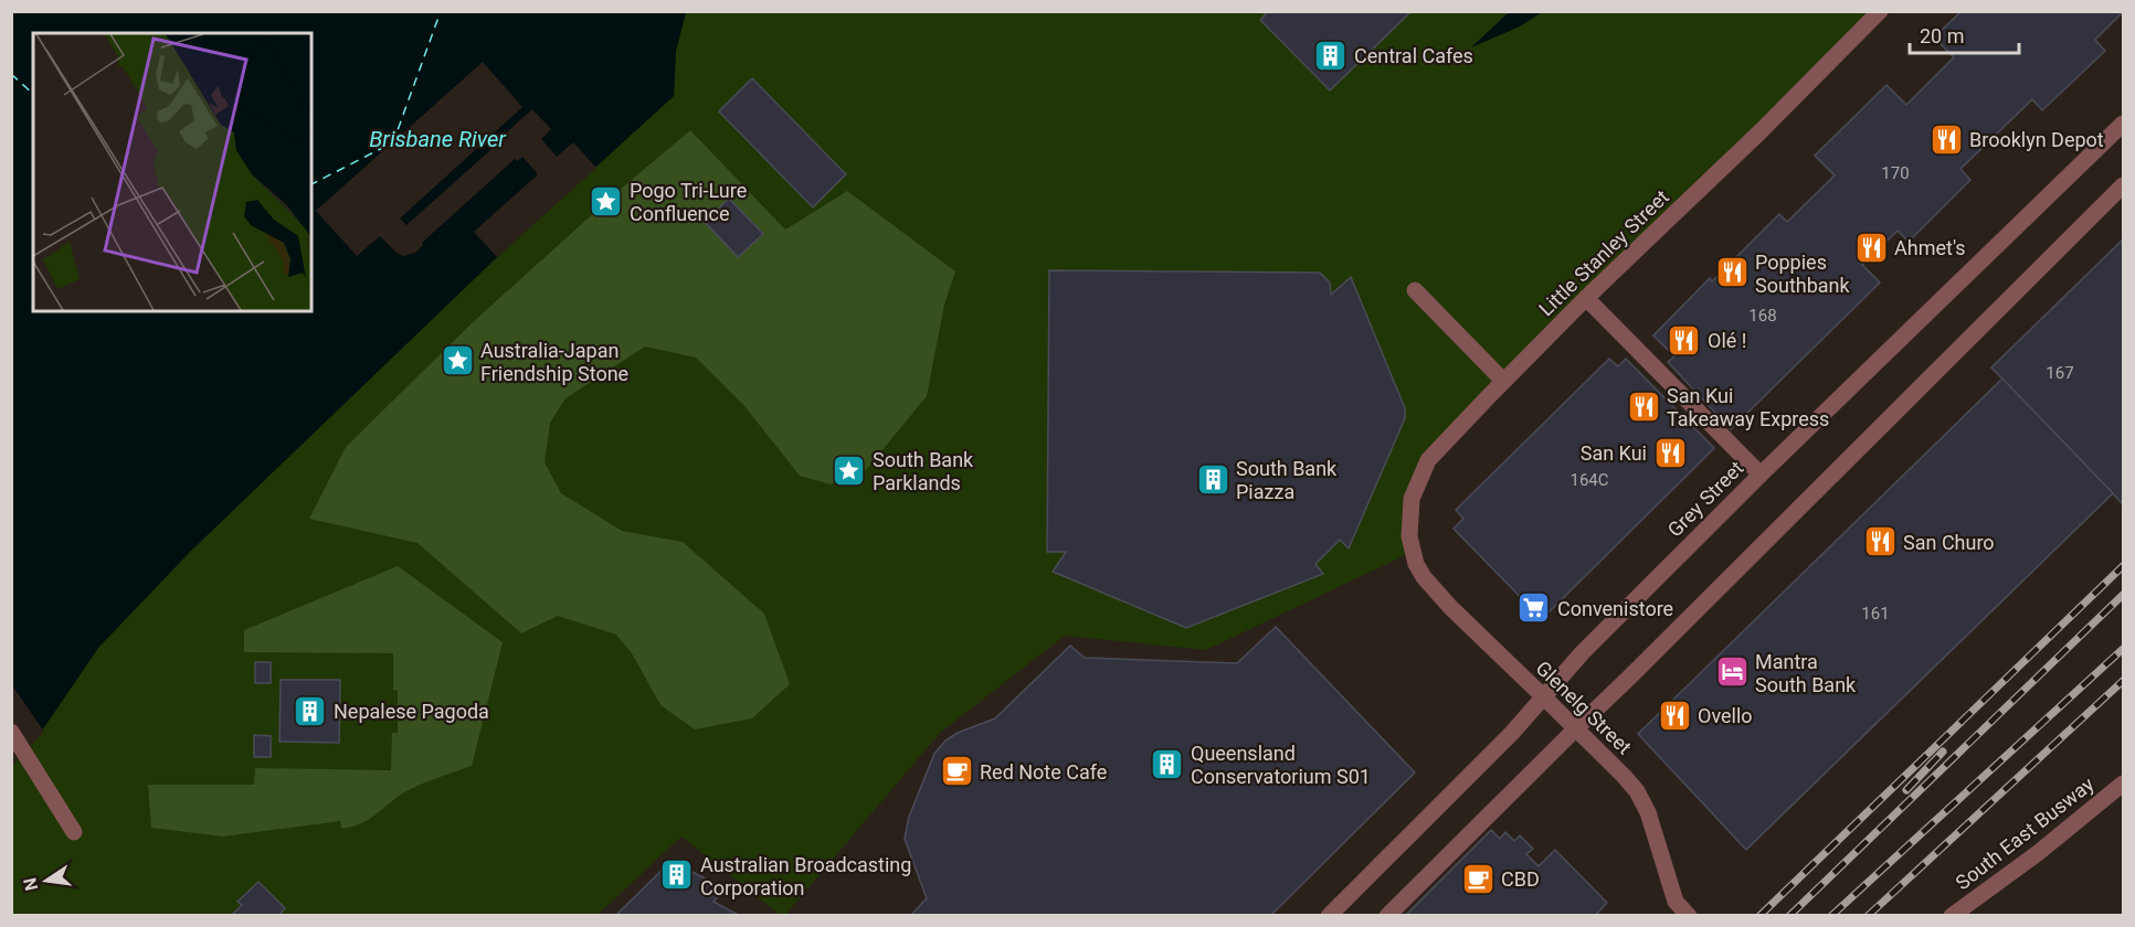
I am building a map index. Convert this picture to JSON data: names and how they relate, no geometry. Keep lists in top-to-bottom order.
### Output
{
  "streets": {
    "street": [
      "Little Stanley Street",
      "Grey Street",
      "Glenelg Street",
      "South East Busway"
    ]
  },
  "crossings": [
    ["Little Stanley Street", "Glenelg Street"],
    ["Grey Street", "Glenelg Street"]
  ],
  "water": ["Brisbane River"],
  "places": {
    "building": [
      "Central Cafes",
      "South Bank Piazza",
      "Nepalese Pagoda",
      "Queensland Conservatorium S01",
      "Australian Broadcasting Corporation"
    ],
    "restaurant": [
      "Brooklyn Depot",
      "Ahmet's",
      "Poppies Southbank",
      "Olé !",
      "San Kui Takeaway Express",
      "San Kui",
      "San Churo",
      "Ovello"
    ],
    "place": ["Pogo Tri-Lure Confluence", "Australia-Japan Friendship Stone", "South Bank Parklands"],
    "supermarket": ["Convenistore"],
    "hotel": ["Mantra South Bank"],
    "cafe": ["Red Note Cafe", "CBD"]
  },
  "house_numbers": [
    "170",
    "168",
    "167",
    "164C",
    "161"
  ],
  "scale_bar": "20 m",
  "north": "left"
}
